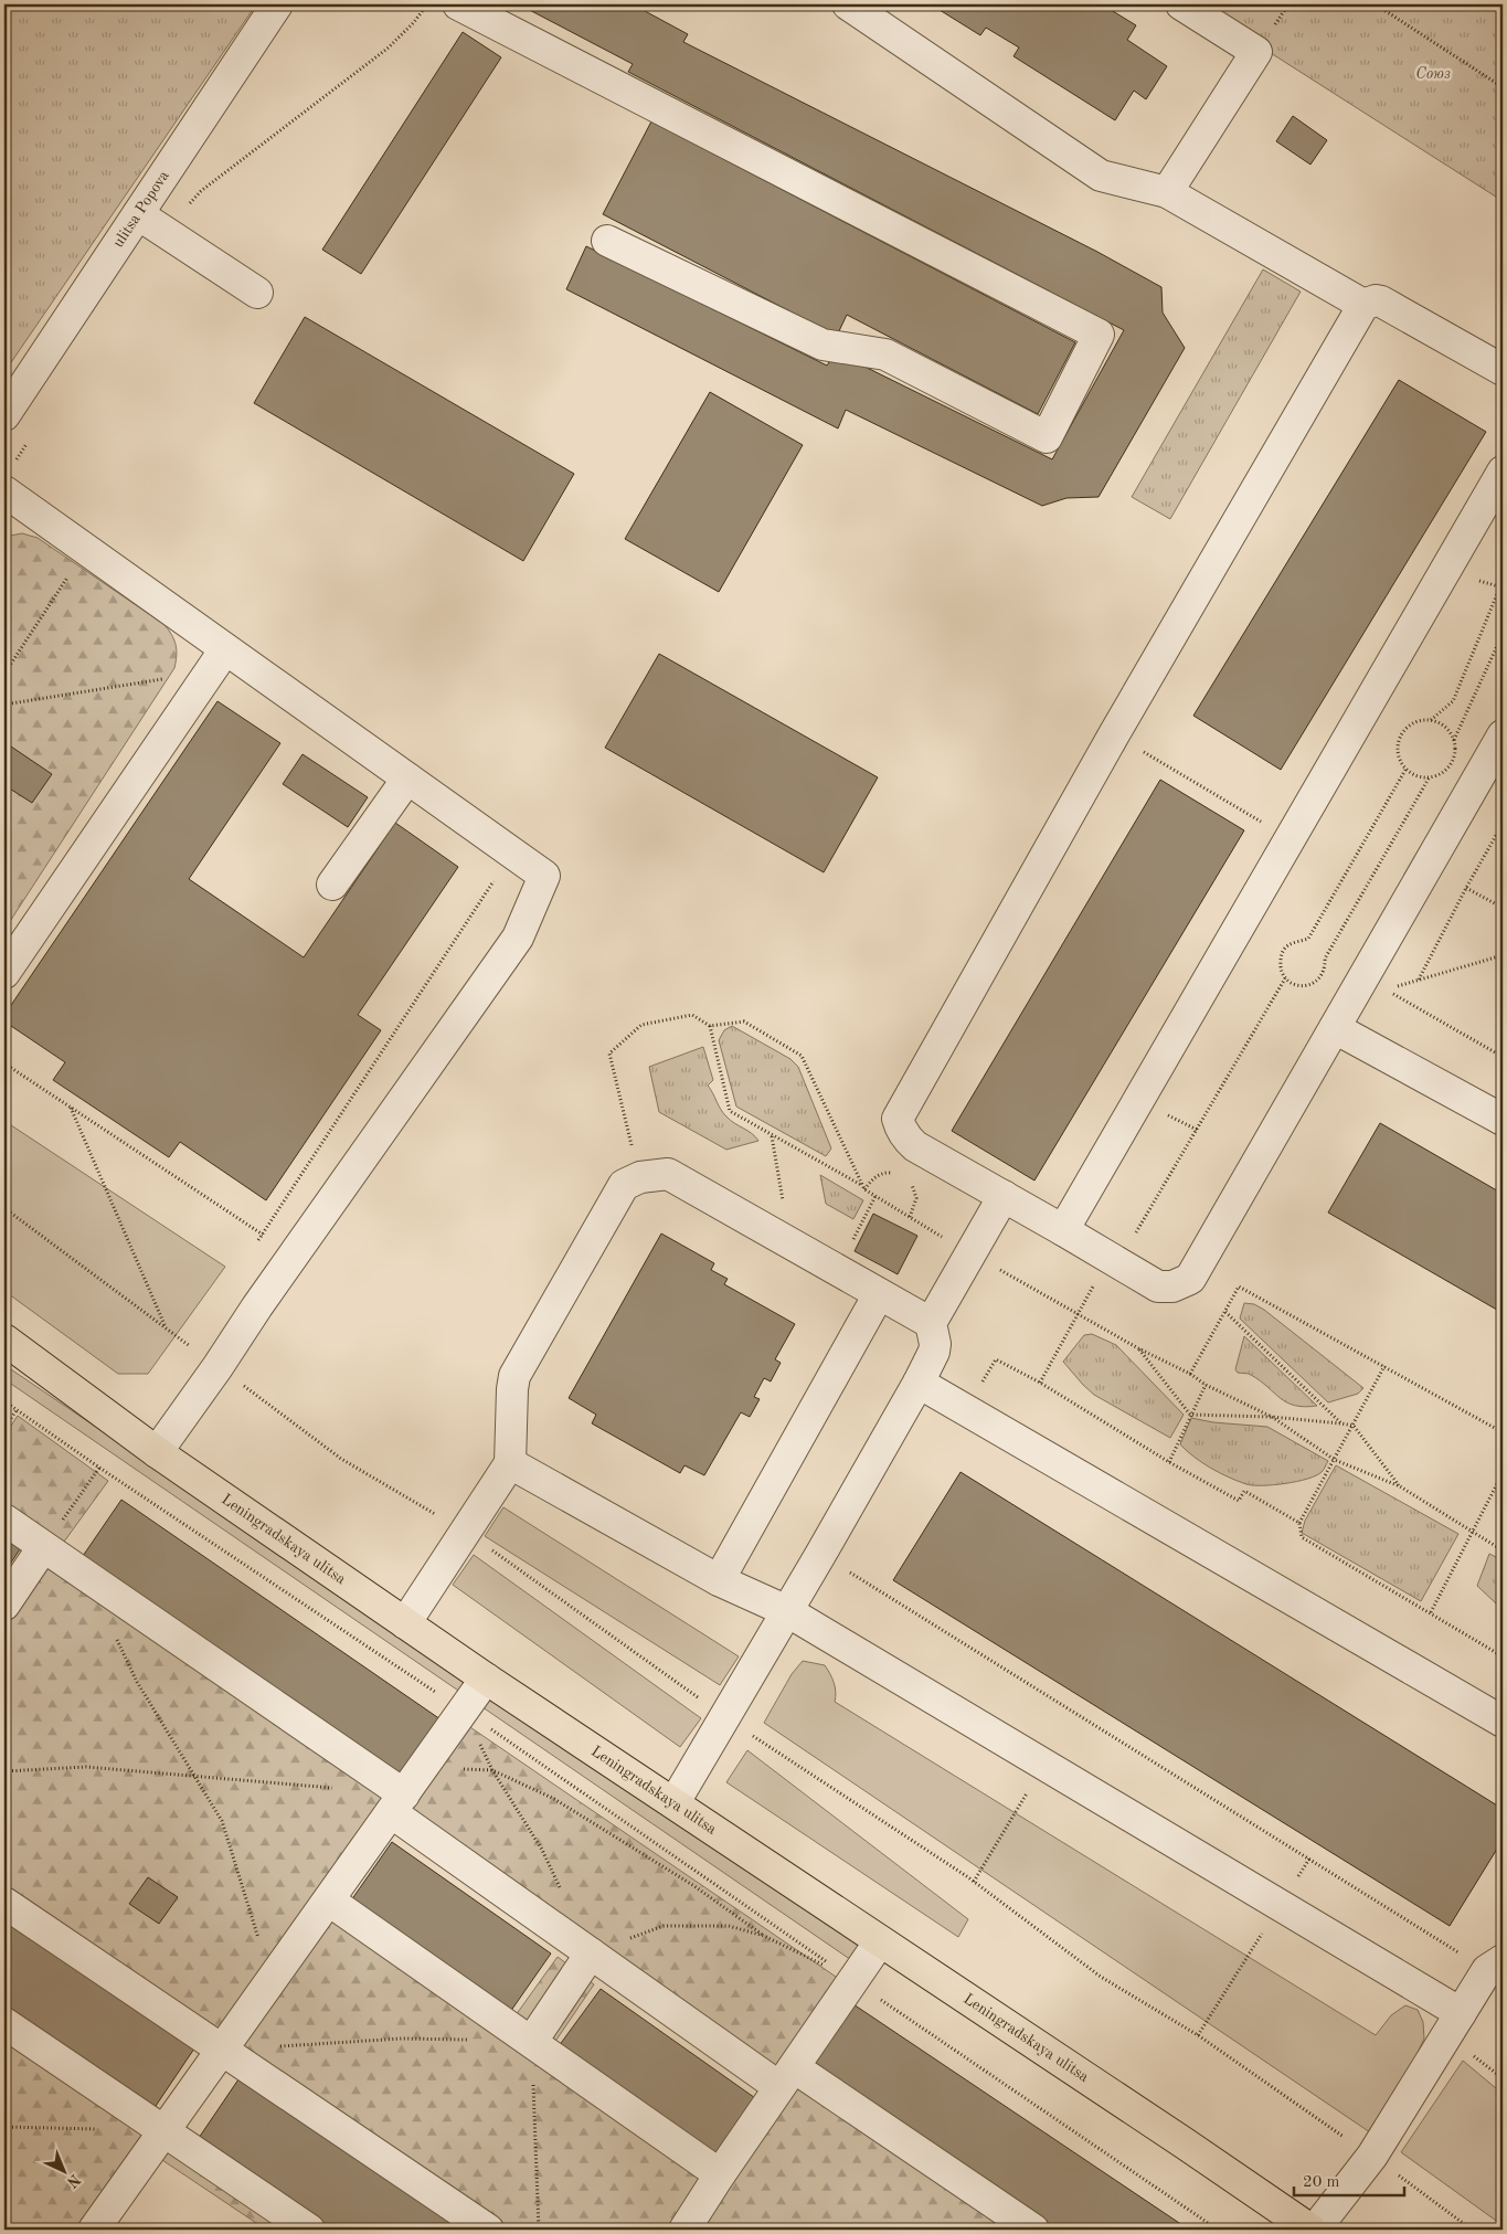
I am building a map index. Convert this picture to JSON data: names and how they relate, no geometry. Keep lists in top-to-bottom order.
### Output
{
  "streets": {
    "main road": ["Leningradskaya ulitsa"],
    "street": ["ulitsa Popova"]
  },
  "parks": ["Союз"],
  "scale_bar": "20 m",
  "north": "bottom right"
}
